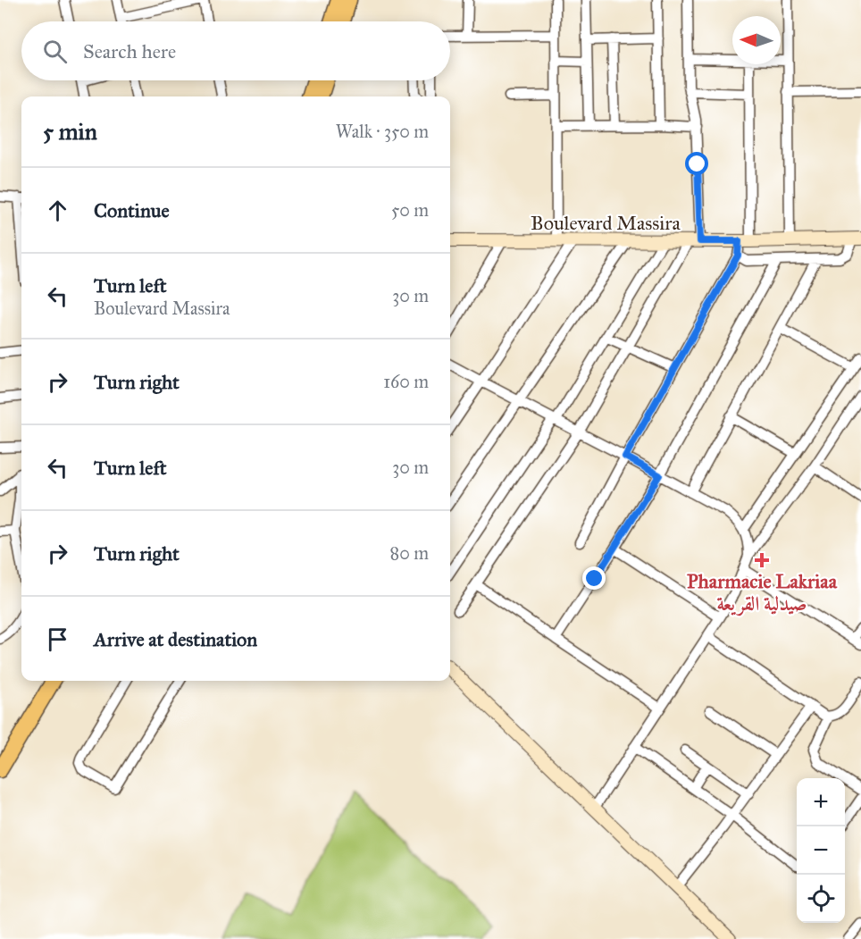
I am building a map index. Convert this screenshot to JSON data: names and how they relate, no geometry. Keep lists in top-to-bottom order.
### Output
{
  "streets": {
    "street": ["Boulevard Massira"]
  },
  "places": {
    "health": ["Pharmacie Lakriaa صيدلية القريعة"]
  },
  "north": "left",
  "page": {
    "search": "Search here",
    "heading": ["5 min", "Walk · 350 m"],
    "list": [
      ["Continue", "50 m"],
      ["Turn left", "Boulevard Massira", "30 m"],
      ["Turn right", "160 m"],
      ["Turn left", "30 m"],
      ["Turn right", "80 m"],
      "Arrive at destination"
    ],
    "map_buttons": ["+", "−"]
  }
}
